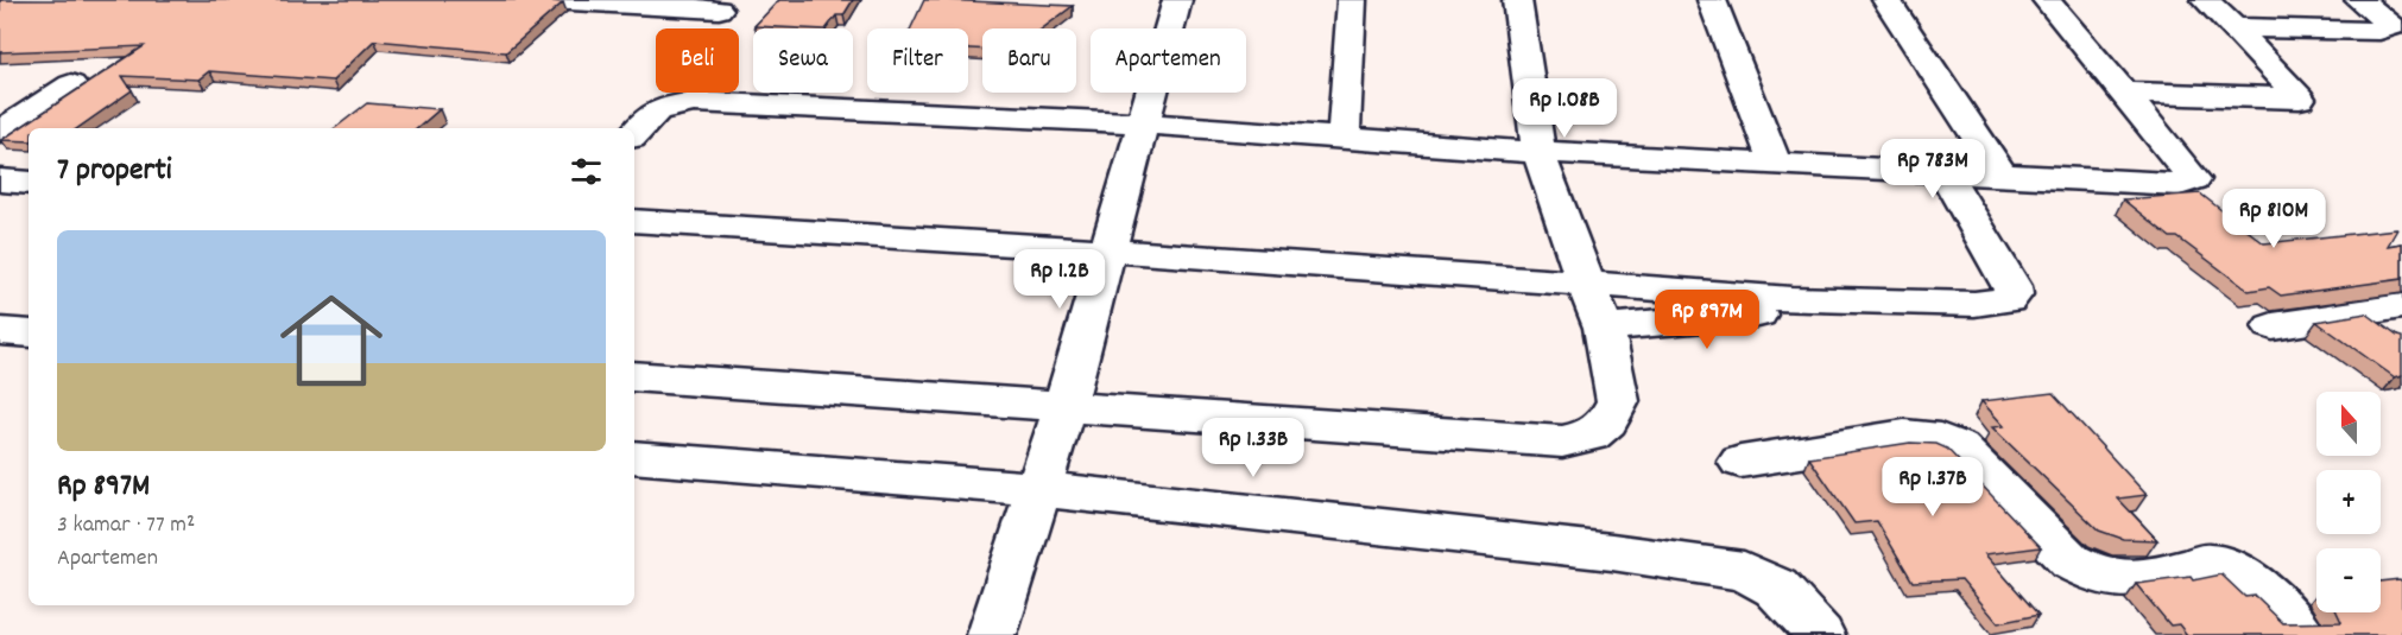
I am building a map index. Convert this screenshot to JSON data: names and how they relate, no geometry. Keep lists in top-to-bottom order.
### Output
{
  "north": "top",
  "page": {
    "chip": [
      "Beli",
      "Sewa",
      "Filter",
      "Baru",
      "Apartemen"
    ],
    "price": [
      "Rp 1.08B",
      "Rp 783M",
      "Rp 810M",
      "Rp 1.2B",
      "Rp 897M",
      "Rp 1.33B",
      "Rp 1.37B"
    ],
    "heading": "7 properti",
    "list": [
      {
        "name": "Rp 897M",
        "note": "3 kamar · 77 m² · Apartemen"
      }
    ],
    "map_buttons": ["+", "−"]
  }
}
